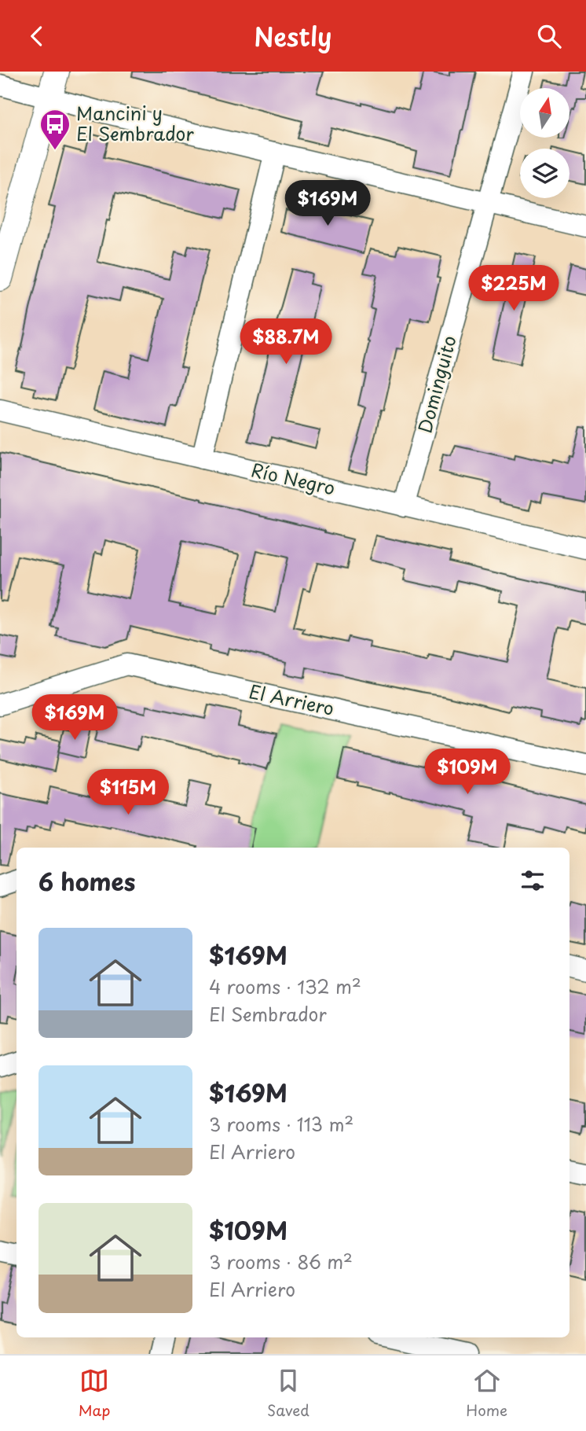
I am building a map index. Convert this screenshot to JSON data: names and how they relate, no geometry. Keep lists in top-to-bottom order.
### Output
{
  "streets": {
    "street": ["Dominguito", "Río Negro", "El Arriero"]
  },
  "crossings": [
    ["Dominguito", "Río Negro"]
  ],
  "places": {
    "bus stop": ["Mancini y El Sembrador"]
  },
  "north": "top",
  "page": {
    "header": "Nestly",
    "price": [
      "$169M",
      "$225M",
      "$88.7M",
      "$169M",
      "$109M",
      "$115M"
    ],
    "heading": "6 homes",
    "list": [
      {
        "name": "$169M",
        "note": "4 rooms · 132 m² · El Sembrador"
      },
      {
        "name": "$169M",
        "note": "3 rooms · 113 m² · El Arriero"
      },
      {
        "name": "$109M",
        "note": "3 rooms · 86 m² · El Arriero"
      }
    ],
    "tabs": ["Map", "Saved", "Home"]
  }
}
